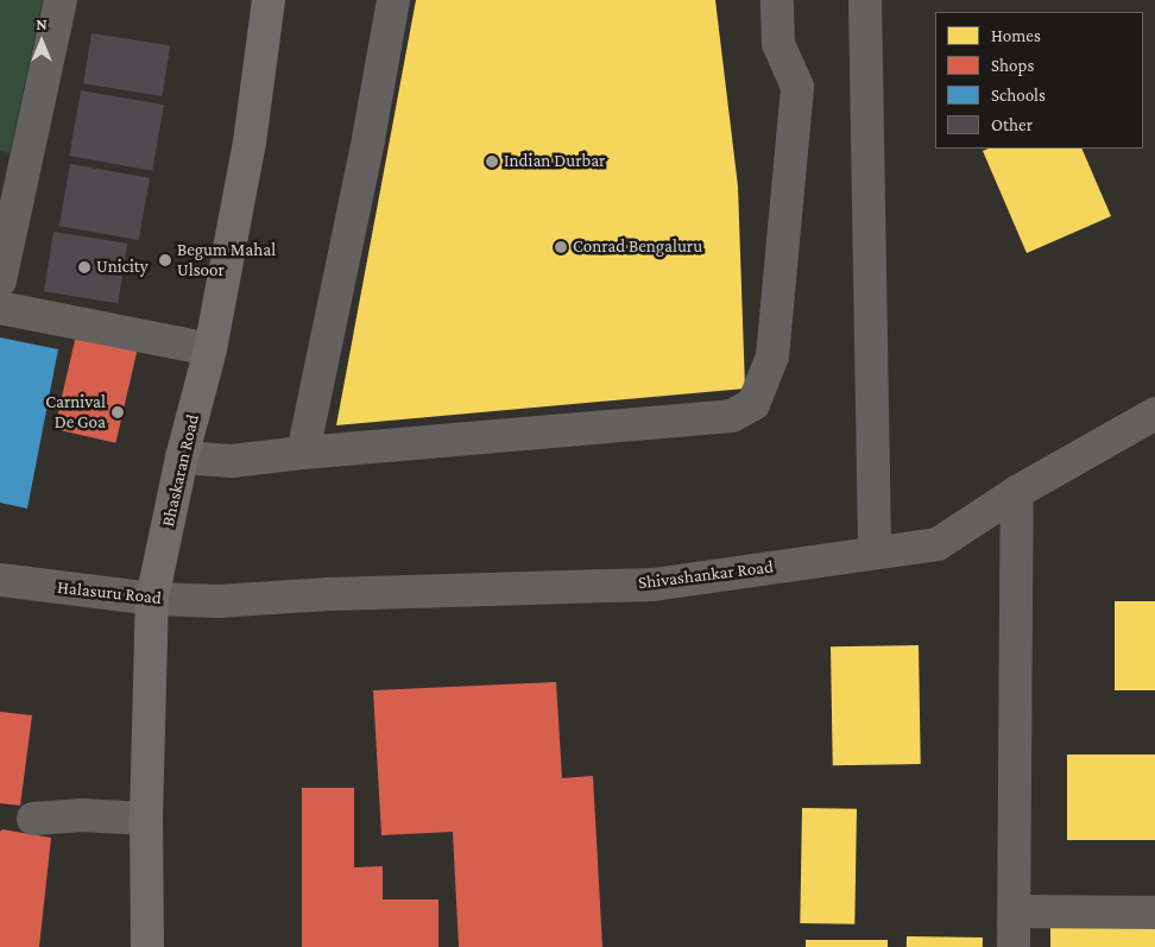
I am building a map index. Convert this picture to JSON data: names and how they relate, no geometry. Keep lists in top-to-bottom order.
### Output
{
  "streets": {
    "main road": ["Bhaskaran Road"],
    "street": ["Shivashankar Road", "Halasuru Road"]
  },
  "crossings": [
    ["Bhaskaran Road", "Halasuru Road"],
    ["Shivashankar Road", "Halasuru Road"]
  ],
  "places": [
    "Indian Durbar",
    "Conrad Bengaluru",
    "Begum Mahal Ulsoor",
    "Unicity",
    "Carnival De Goa"
  ],
  "legend": [
    "Homes",
    "Shops",
    "Schools",
    "Other"
  ],
  "north": "top"
}
